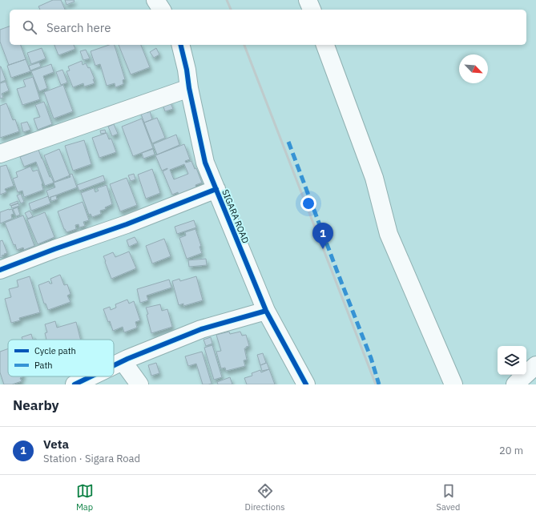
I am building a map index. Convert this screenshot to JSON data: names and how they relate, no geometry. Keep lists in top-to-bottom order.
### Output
{
  "streets": {
    "street": ["SIGARA ROAD"]
  },
  "legend": ["Cycle path", "Path"],
  "north": "bottom right",
  "page": {
    "search": "Search here",
    "pins": "1",
    "heading": "Nearby",
    "list": [
      {
        "mark": "1",
        "name": "Veta",
        "note": "Station · Sigara Road",
        "value": "20 m"
      }
    ],
    "nav": ["Map", "Directions", "Saved"]
  }
}
